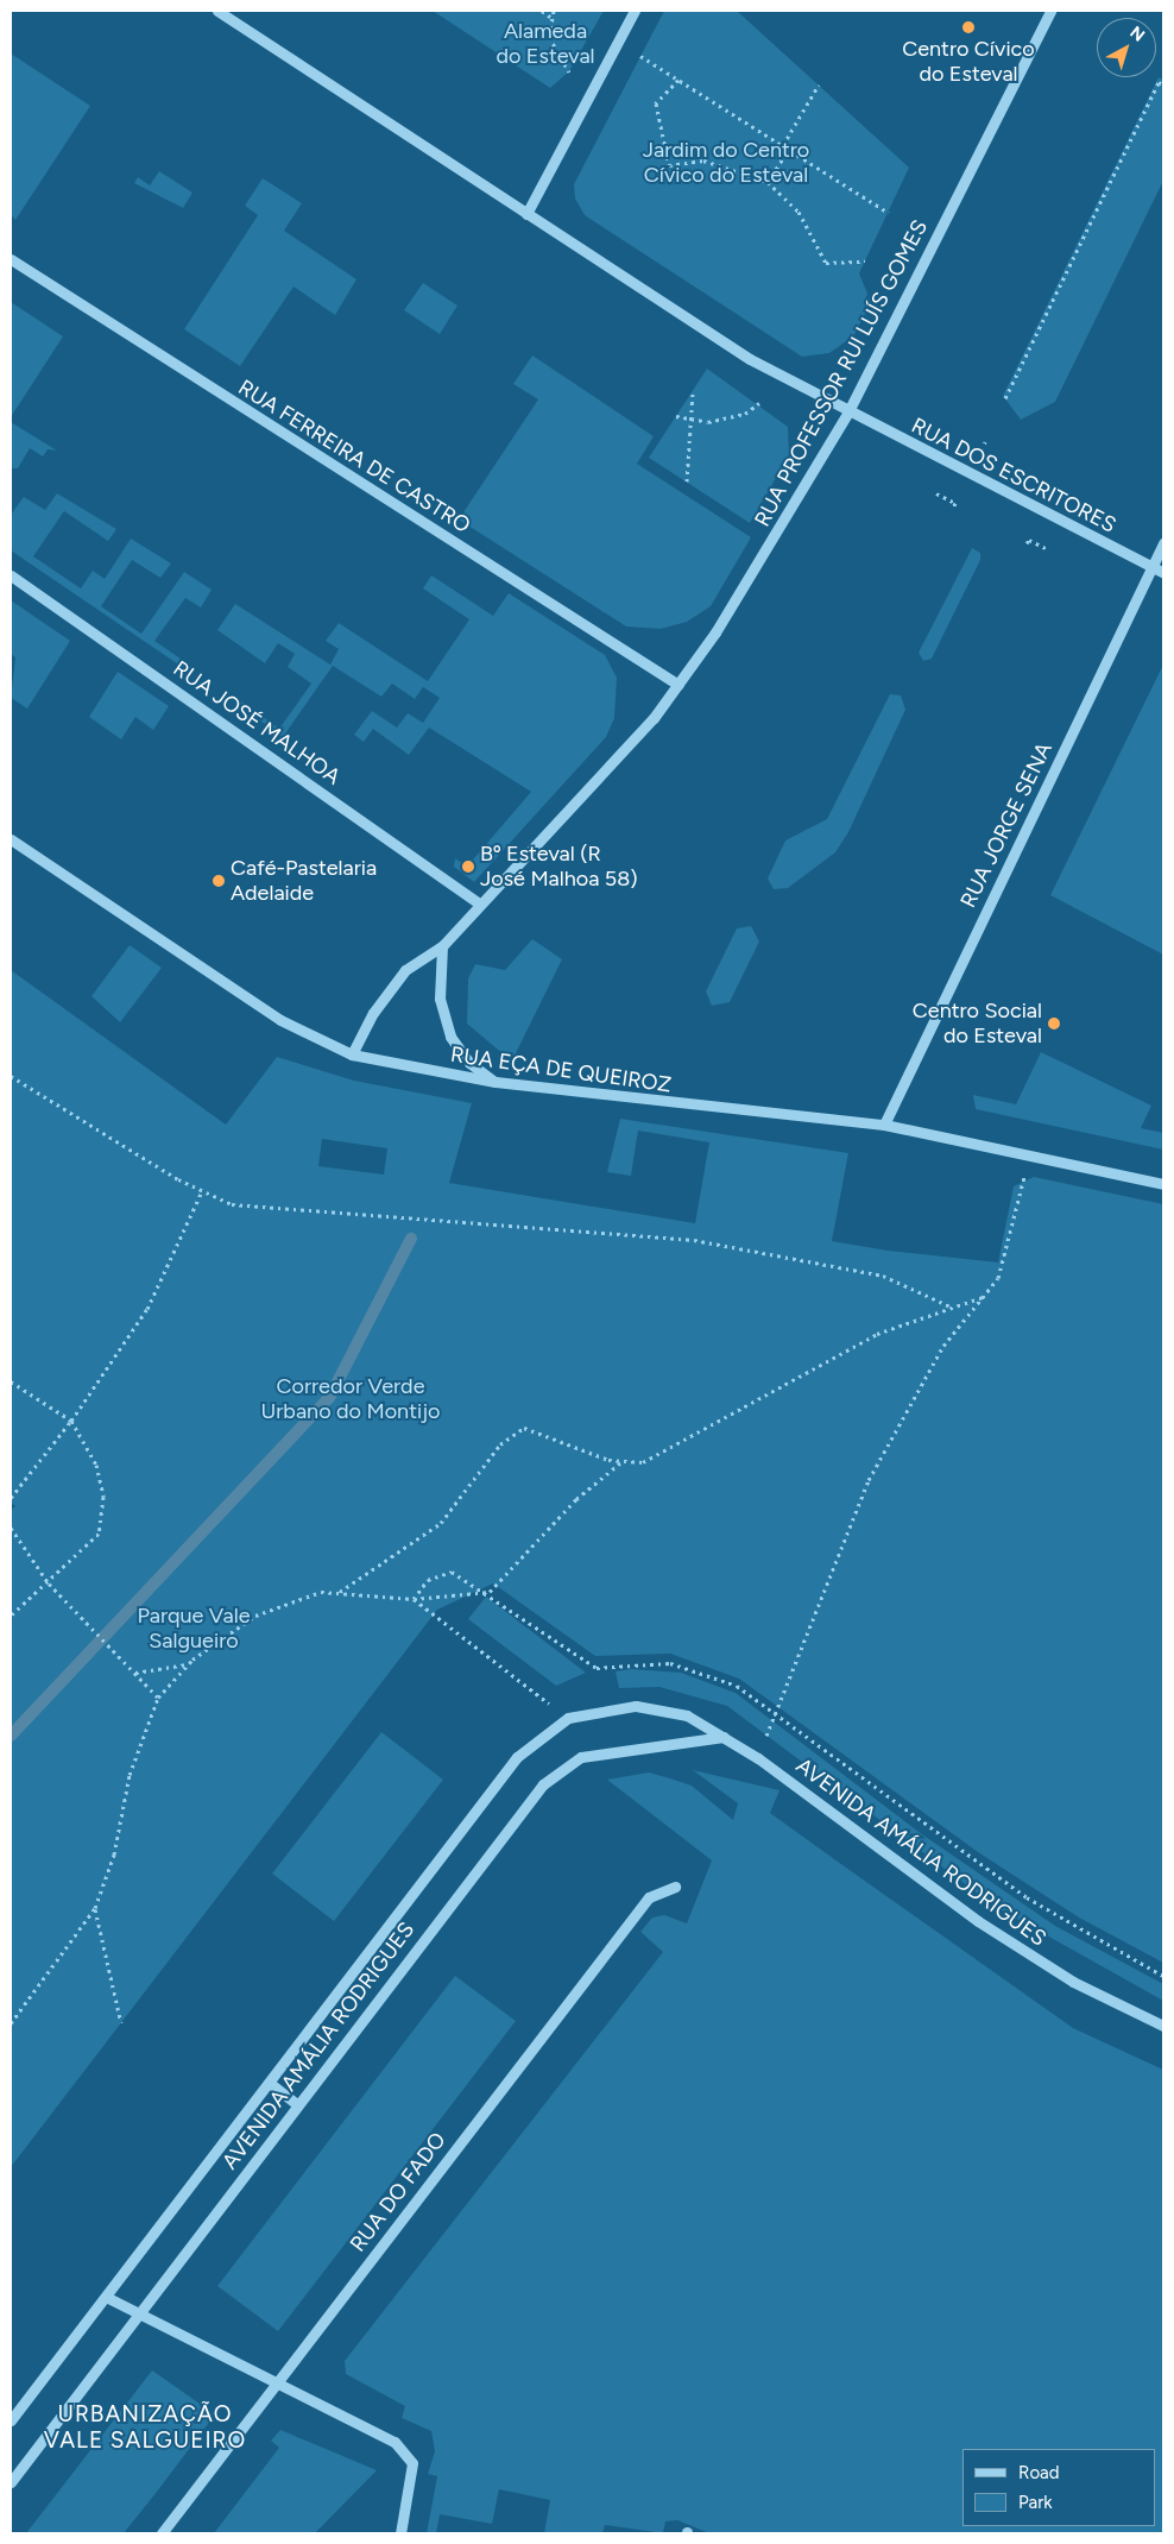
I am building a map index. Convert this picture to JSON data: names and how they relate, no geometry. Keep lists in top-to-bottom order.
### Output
{
  "streets": {
    "street": [
      "RUA PROFESSOR RUI LUÍS GOMES",
      "RUA FERREIRA DE CASTRO",
      "RUA DOS ESCRITORES",
      "RUA JOSÉ MALHOA",
      "RUA JORGE SENA",
      "RUA EÇA DE QUEIROZ",
      "AVENIDA AMÁLIA RODRIGUES",
      "RUA DO FADO"
    ]
  },
  "crossings": [
    ["RUA PROFESSOR RUI LUÍS GOMES", "RUA FERREIRA DE CASTRO"],
    ["RUA PROFESSOR RUI LUÍS GOMES", "RUA DOS ESCRITORES"],
    ["RUA PROFESSOR RUI LUÍS GOMES", "RUA JOSÉ MALHOA"],
    ["RUA PROFESSOR RUI LUÍS GOMES", "RUA EÇA DE QUEIROZ"],
    ["RUA DOS ESCRITORES", "RUA JORGE SENA"],
    ["RUA JORGE SENA", "RUA EÇA DE QUEIROZ"]
  ],
  "districts": ["URBANIZAÇÃO VALE SALGUEIRO"],
  "parks": [
    "Alameda do Esteval",
    "Jardim do Centro Cívico do Esteval",
    "Corredor Verde Urbano do Montijo",
    "Parque Vale Salgueiro"
  ],
  "places": [
    "Centro Cívico do Esteval",
    "Bº Esteval (R José Malhoa 58)",
    "Café-Pastelaria Adelaide",
    "Centro Social do Esteval"
  ],
  "legend": ["Road", "Park"],
  "north": "top right"
}
